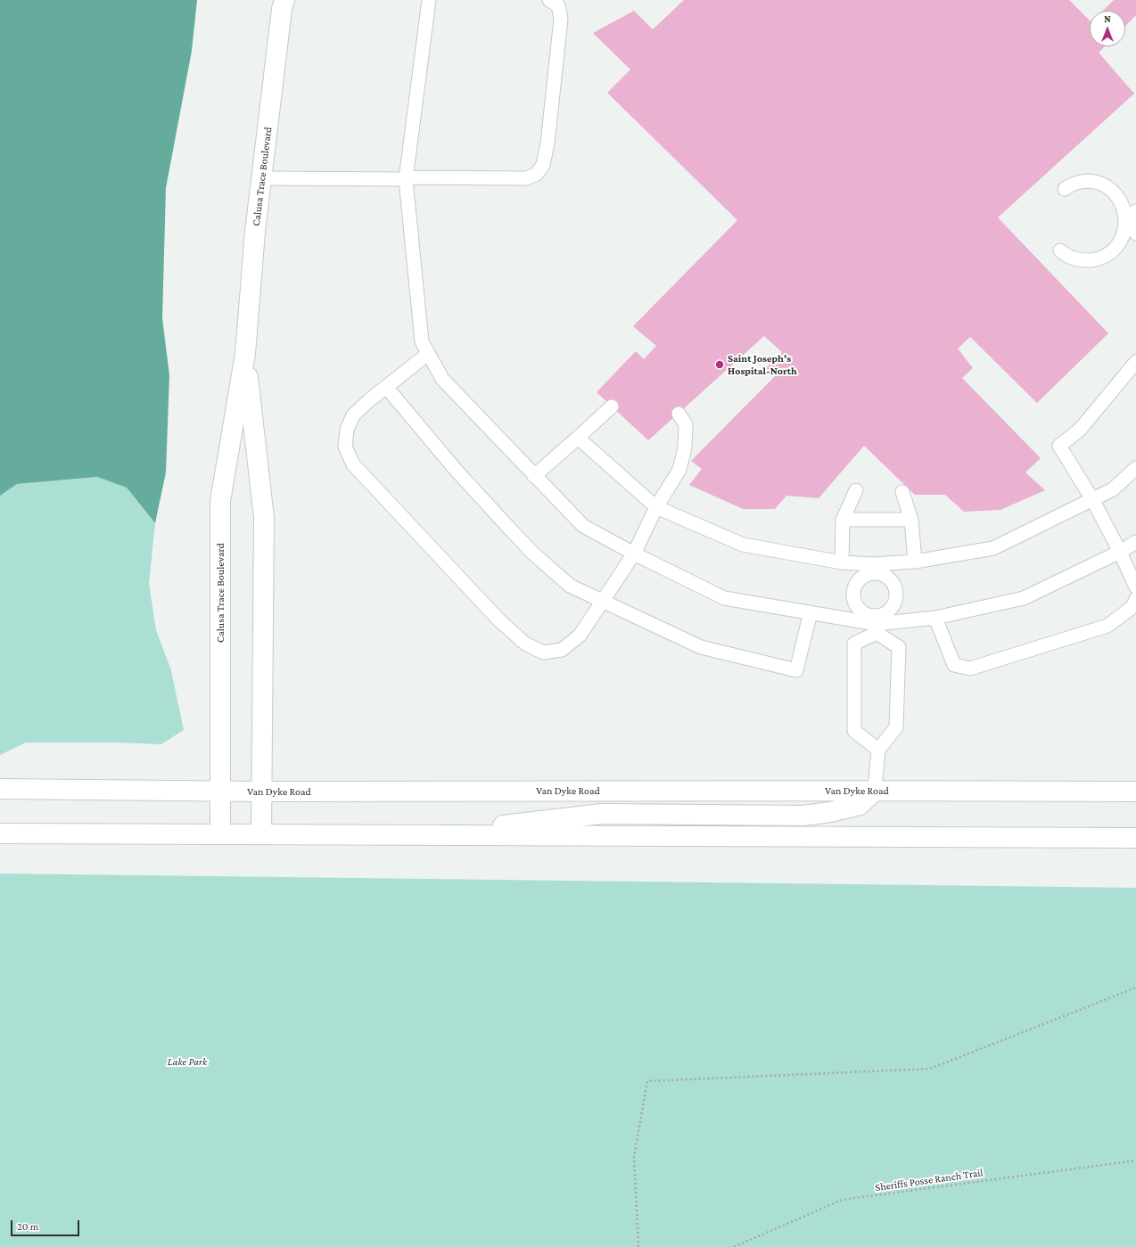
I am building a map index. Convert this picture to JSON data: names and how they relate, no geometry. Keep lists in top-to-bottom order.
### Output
{
  "streets": {
    "main road": ["Calusa Trace Boulevard", "Van Dyke Road"],
    "path": ["Sheriffs Posse Ranch Trail"]
  },
  "crossings": [
    ["Calusa Trace Boulevard", "Van Dyke Road"]
  ],
  "parks": ["Lake Park"],
  "places": ["Saint Joseph's Hospital-North"],
  "scale_bar": "20 m",
  "north": "top"
}
